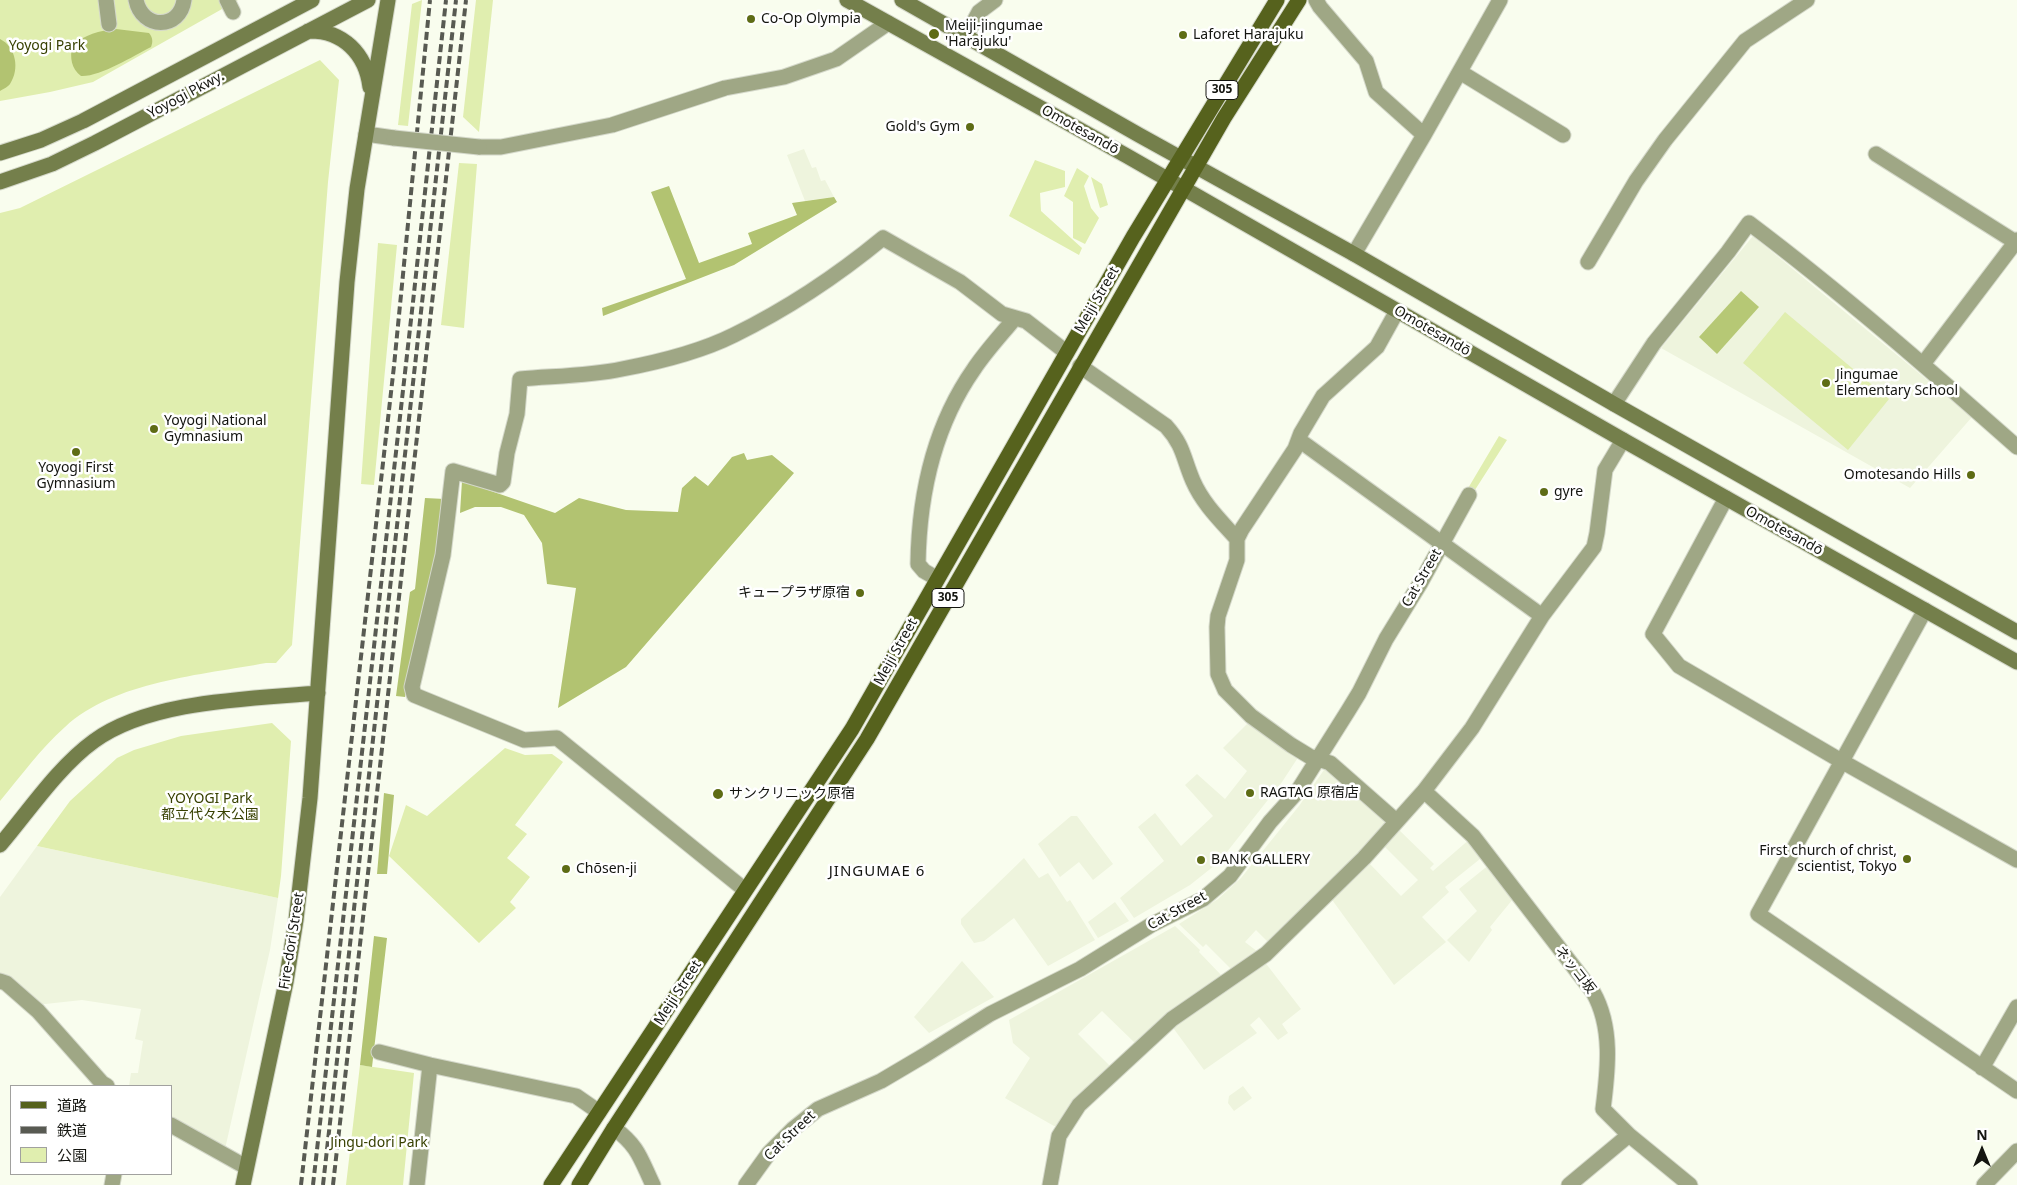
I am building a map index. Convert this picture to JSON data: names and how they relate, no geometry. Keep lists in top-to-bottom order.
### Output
{
  "streets": {
    "main road": [
      "305",
      "Yoyogi Pkwy.",
      "Omotesandō",
      "Meiji Street",
      "Fire-dori Street"
    ],
    "street": ["Cat Street", "ネッコ坂"]
  },
  "crossings": [
    ["Omotesandō", "Meiji Street"]
  ],
  "districts": ["JINGUMAE 6"],
  "parks": ["Yoyogi Park", "YOYOGI Park 都立代々木公園", "Jingu-dori Park"],
  "places": [
    "Co-Op Olympia",
    "Meiji-jingumae 'Harajuku'",
    "Laforet Harajuku",
    "Gold's Gym",
    "Jingumae Elementary School",
    "Yoyogi National Gymnasium",
    "Yoyogi First Gymnasium",
    "Omotesando Hills",
    "gyre",
    "キュープラザ原宿",
    "RAGTAG 原宿店",
    "サンクリニック原宿",
    "First church of christ, scientist, Tokyo",
    "BANK GALLERY",
    "Chōsen-ji"
  ],
  "legend": ["道路", "鉄道", "公園"],
  "north": "top"
}
